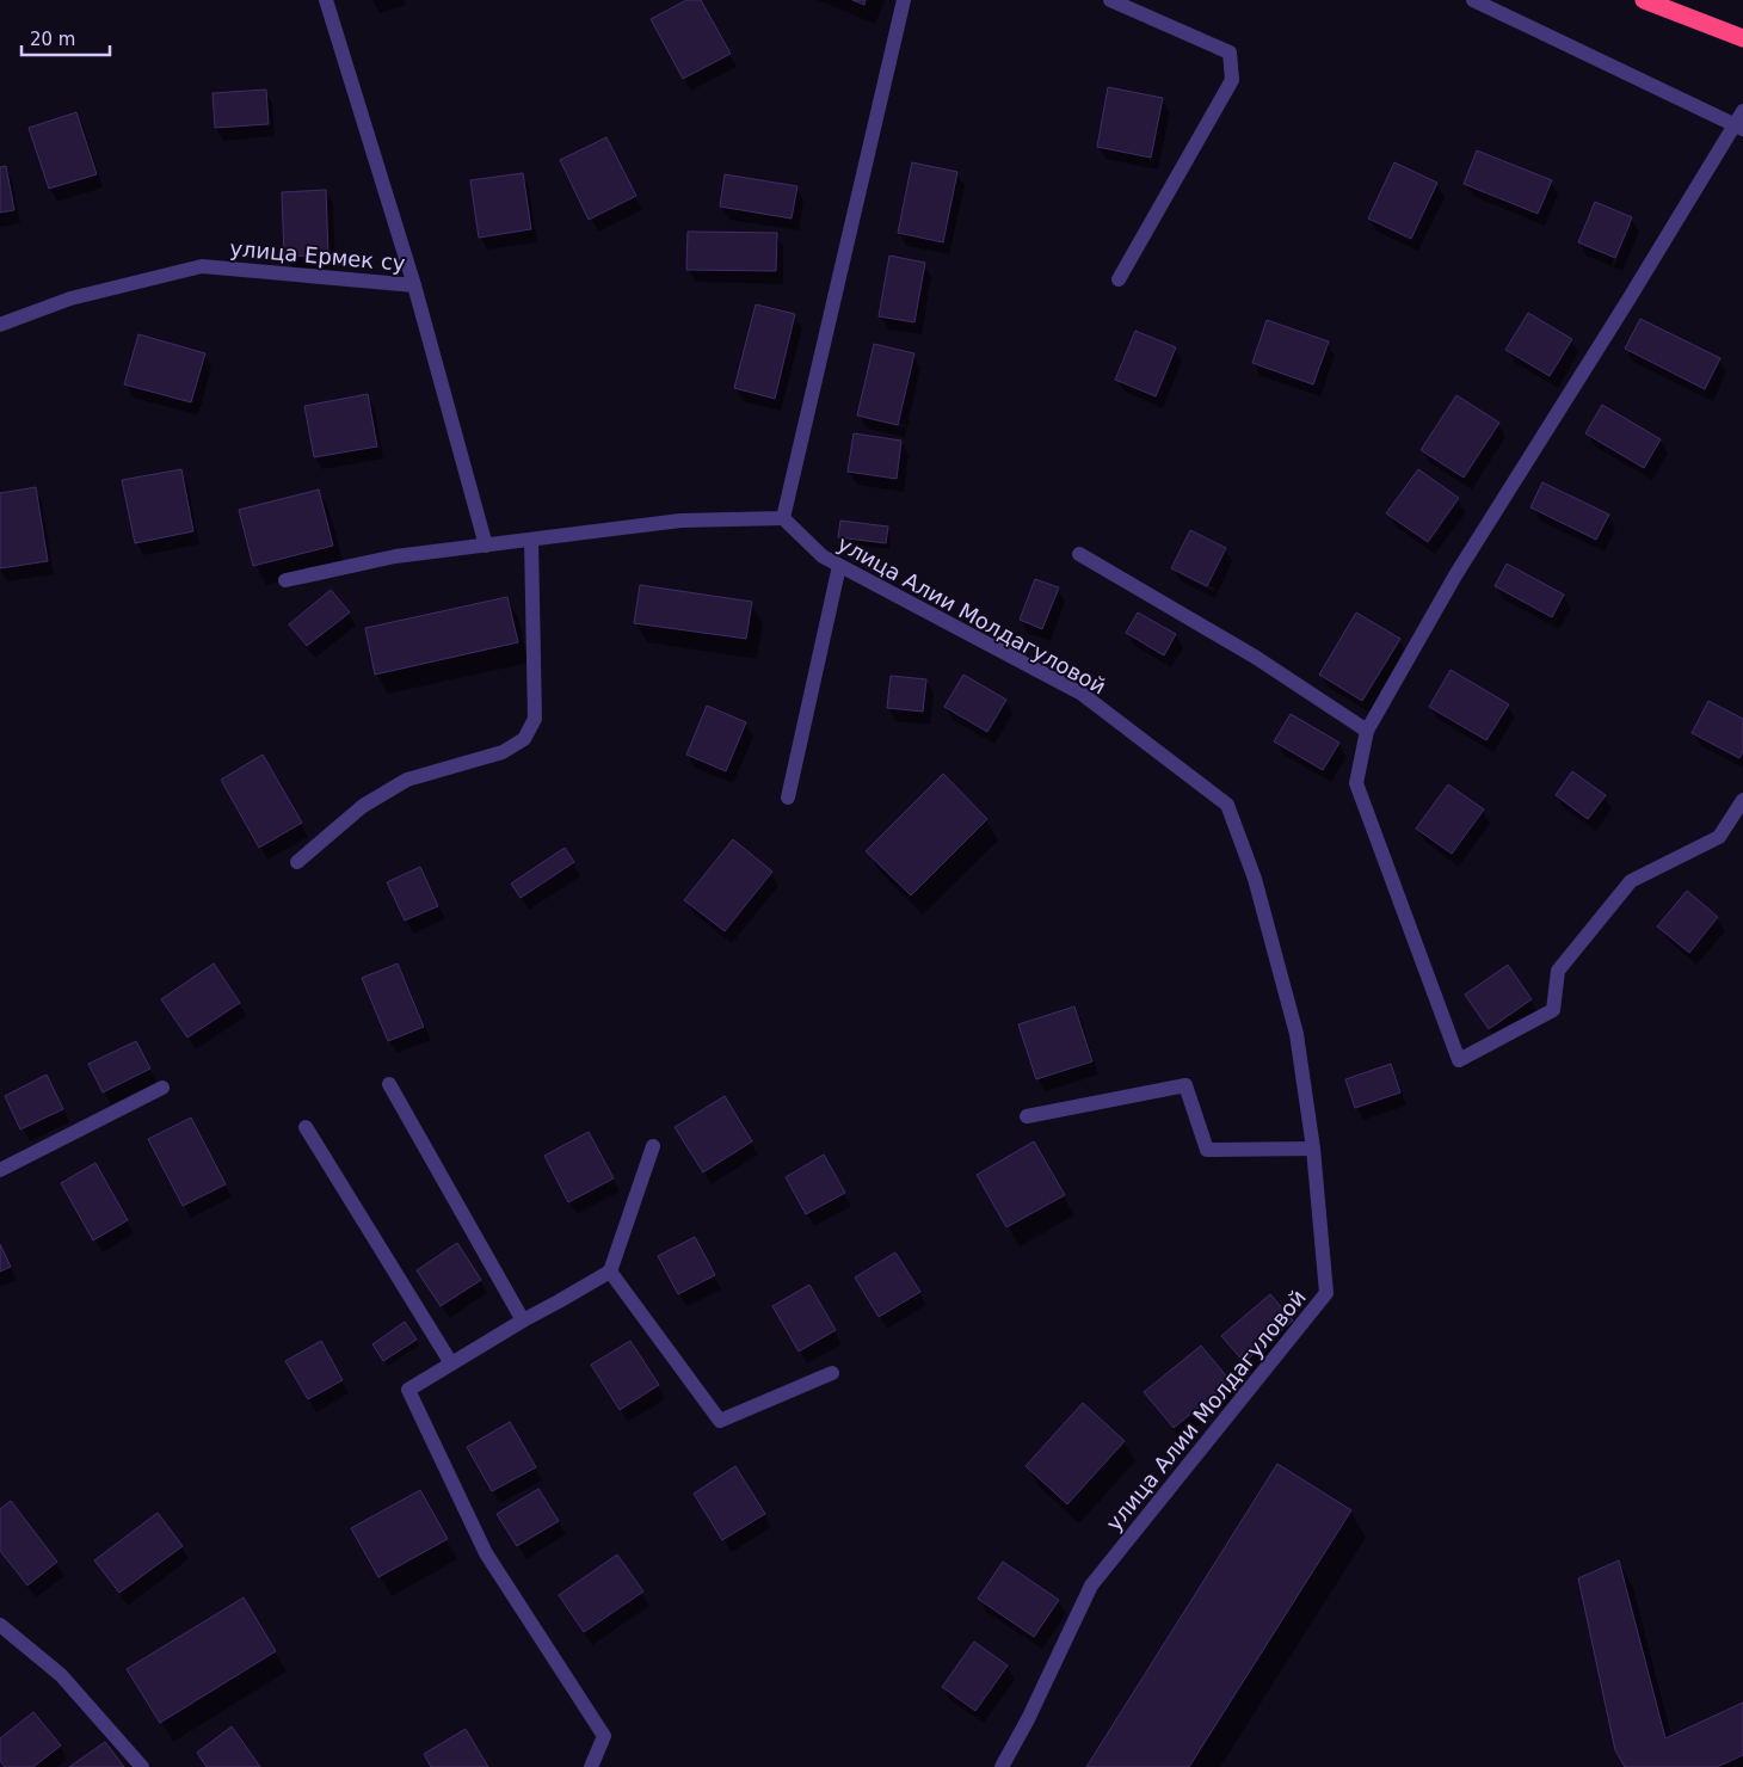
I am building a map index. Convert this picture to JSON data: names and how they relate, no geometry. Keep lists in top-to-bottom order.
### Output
{
  "streets": {
    "street": ["улица Ермек су", "улица Алии Молдагуловой"]
  },
  "scale_bar": "20 m"
}
